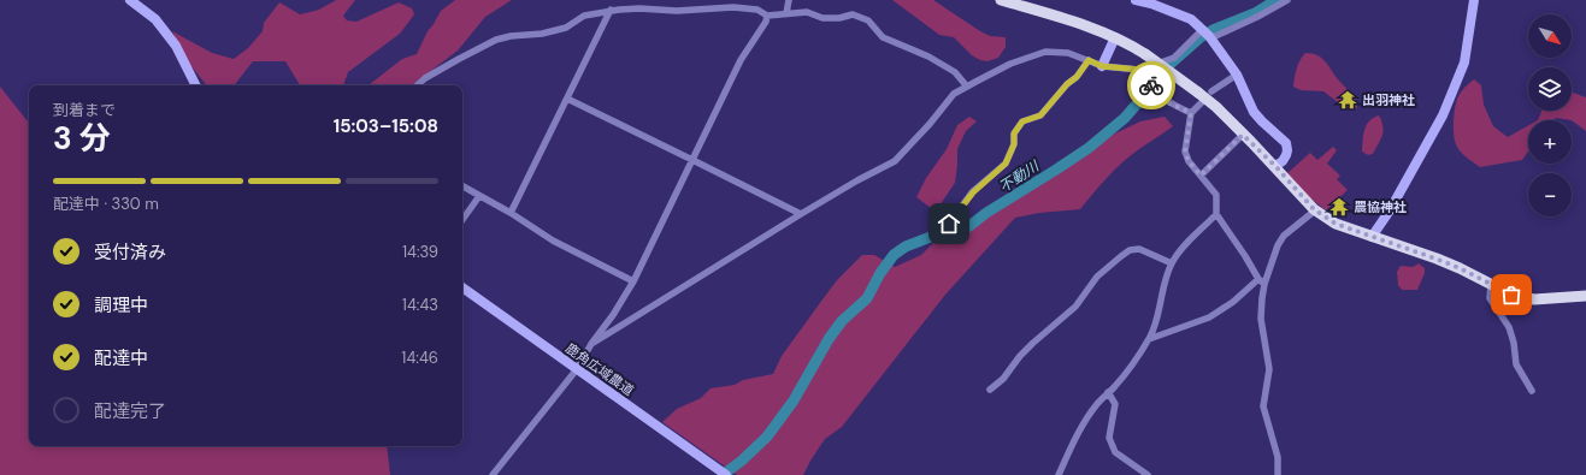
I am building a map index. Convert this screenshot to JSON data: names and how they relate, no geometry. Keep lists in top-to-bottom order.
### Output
{
  "streets": {
    "street": ["鹿角広域農道"]
  },
  "water": ["不動川"],
  "places": {
    "temple": ["出羽神社", "農協神社"]
  },
  "north": "bottom right",
  "page": {
    "map_buttons": ["+", "−"],
    "heading": ["3 分", "到着まで", "15:03–15:08"],
    "bar": "配達中 · 330 m",
    "list": [
      ["受付済み", "14:39"],
      ["調理中", "14:43"],
      ["配達中", "14:46"],
      "配達完了"
    ]
  }
}
